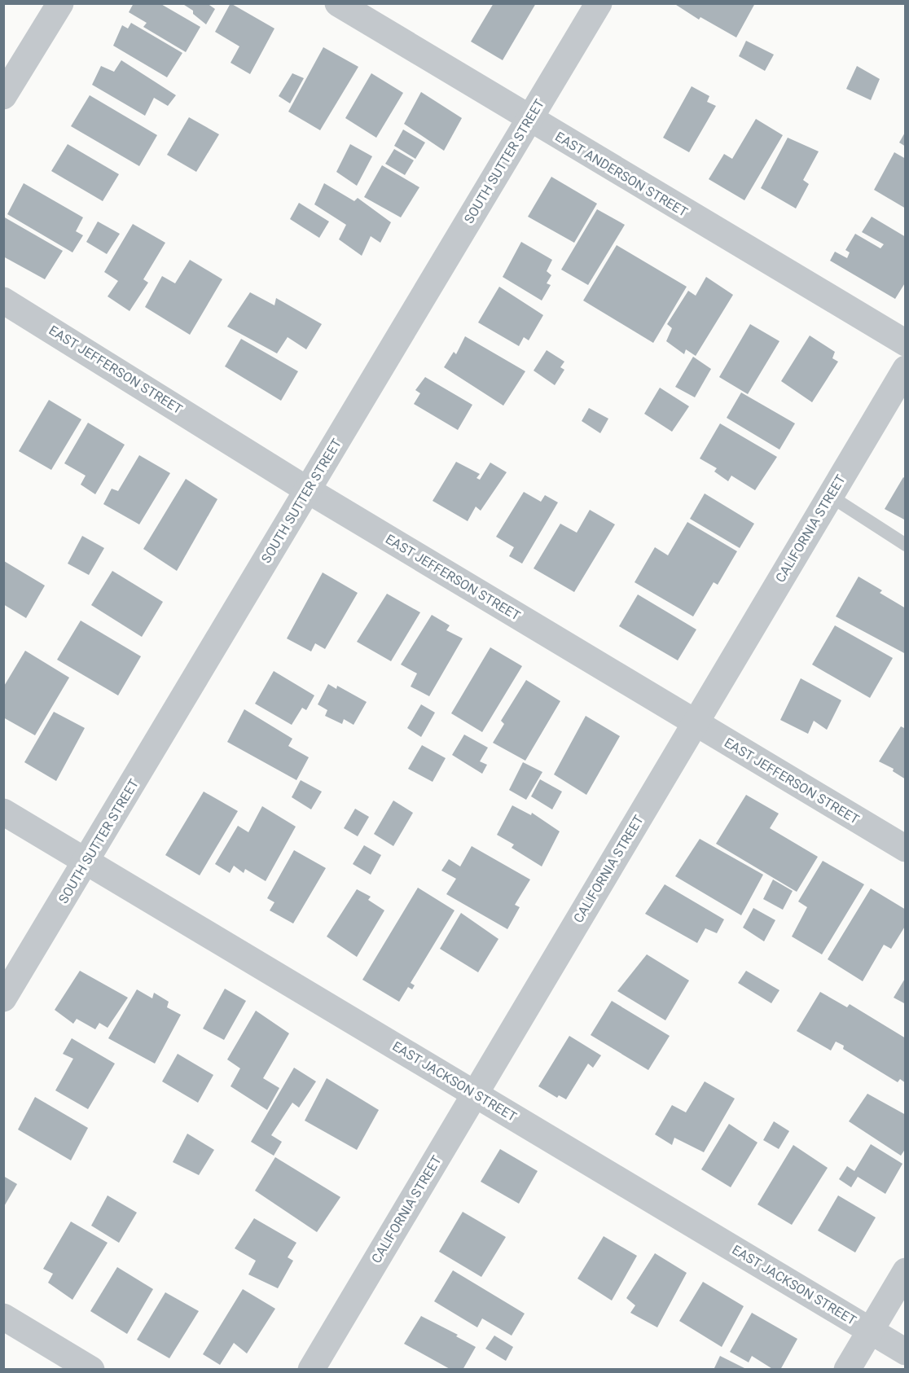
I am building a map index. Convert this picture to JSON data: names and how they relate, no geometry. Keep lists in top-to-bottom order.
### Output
{
  "streets": {
    "street": [
      "SOUTH SUTTER STREET",
      "EAST ANDERSON STREET",
      "EAST JEFFERSON STREET",
      "CALIFORNIA STREET",
      "EAST JACKSON STREET"
    ]
  },
  "crossings": [
    ["SOUTH SUTTER STREET", "EAST ANDERSON STREET"],
    ["SOUTH SUTTER STREET", "EAST JEFFERSON STREET"],
    ["SOUTH SUTTER STREET", "EAST JACKSON STREET"],
    ["EAST JEFFERSON STREET", "CALIFORNIA STREET"],
    ["CALIFORNIA STREET", "EAST JACKSON STREET"]
  ]
}
